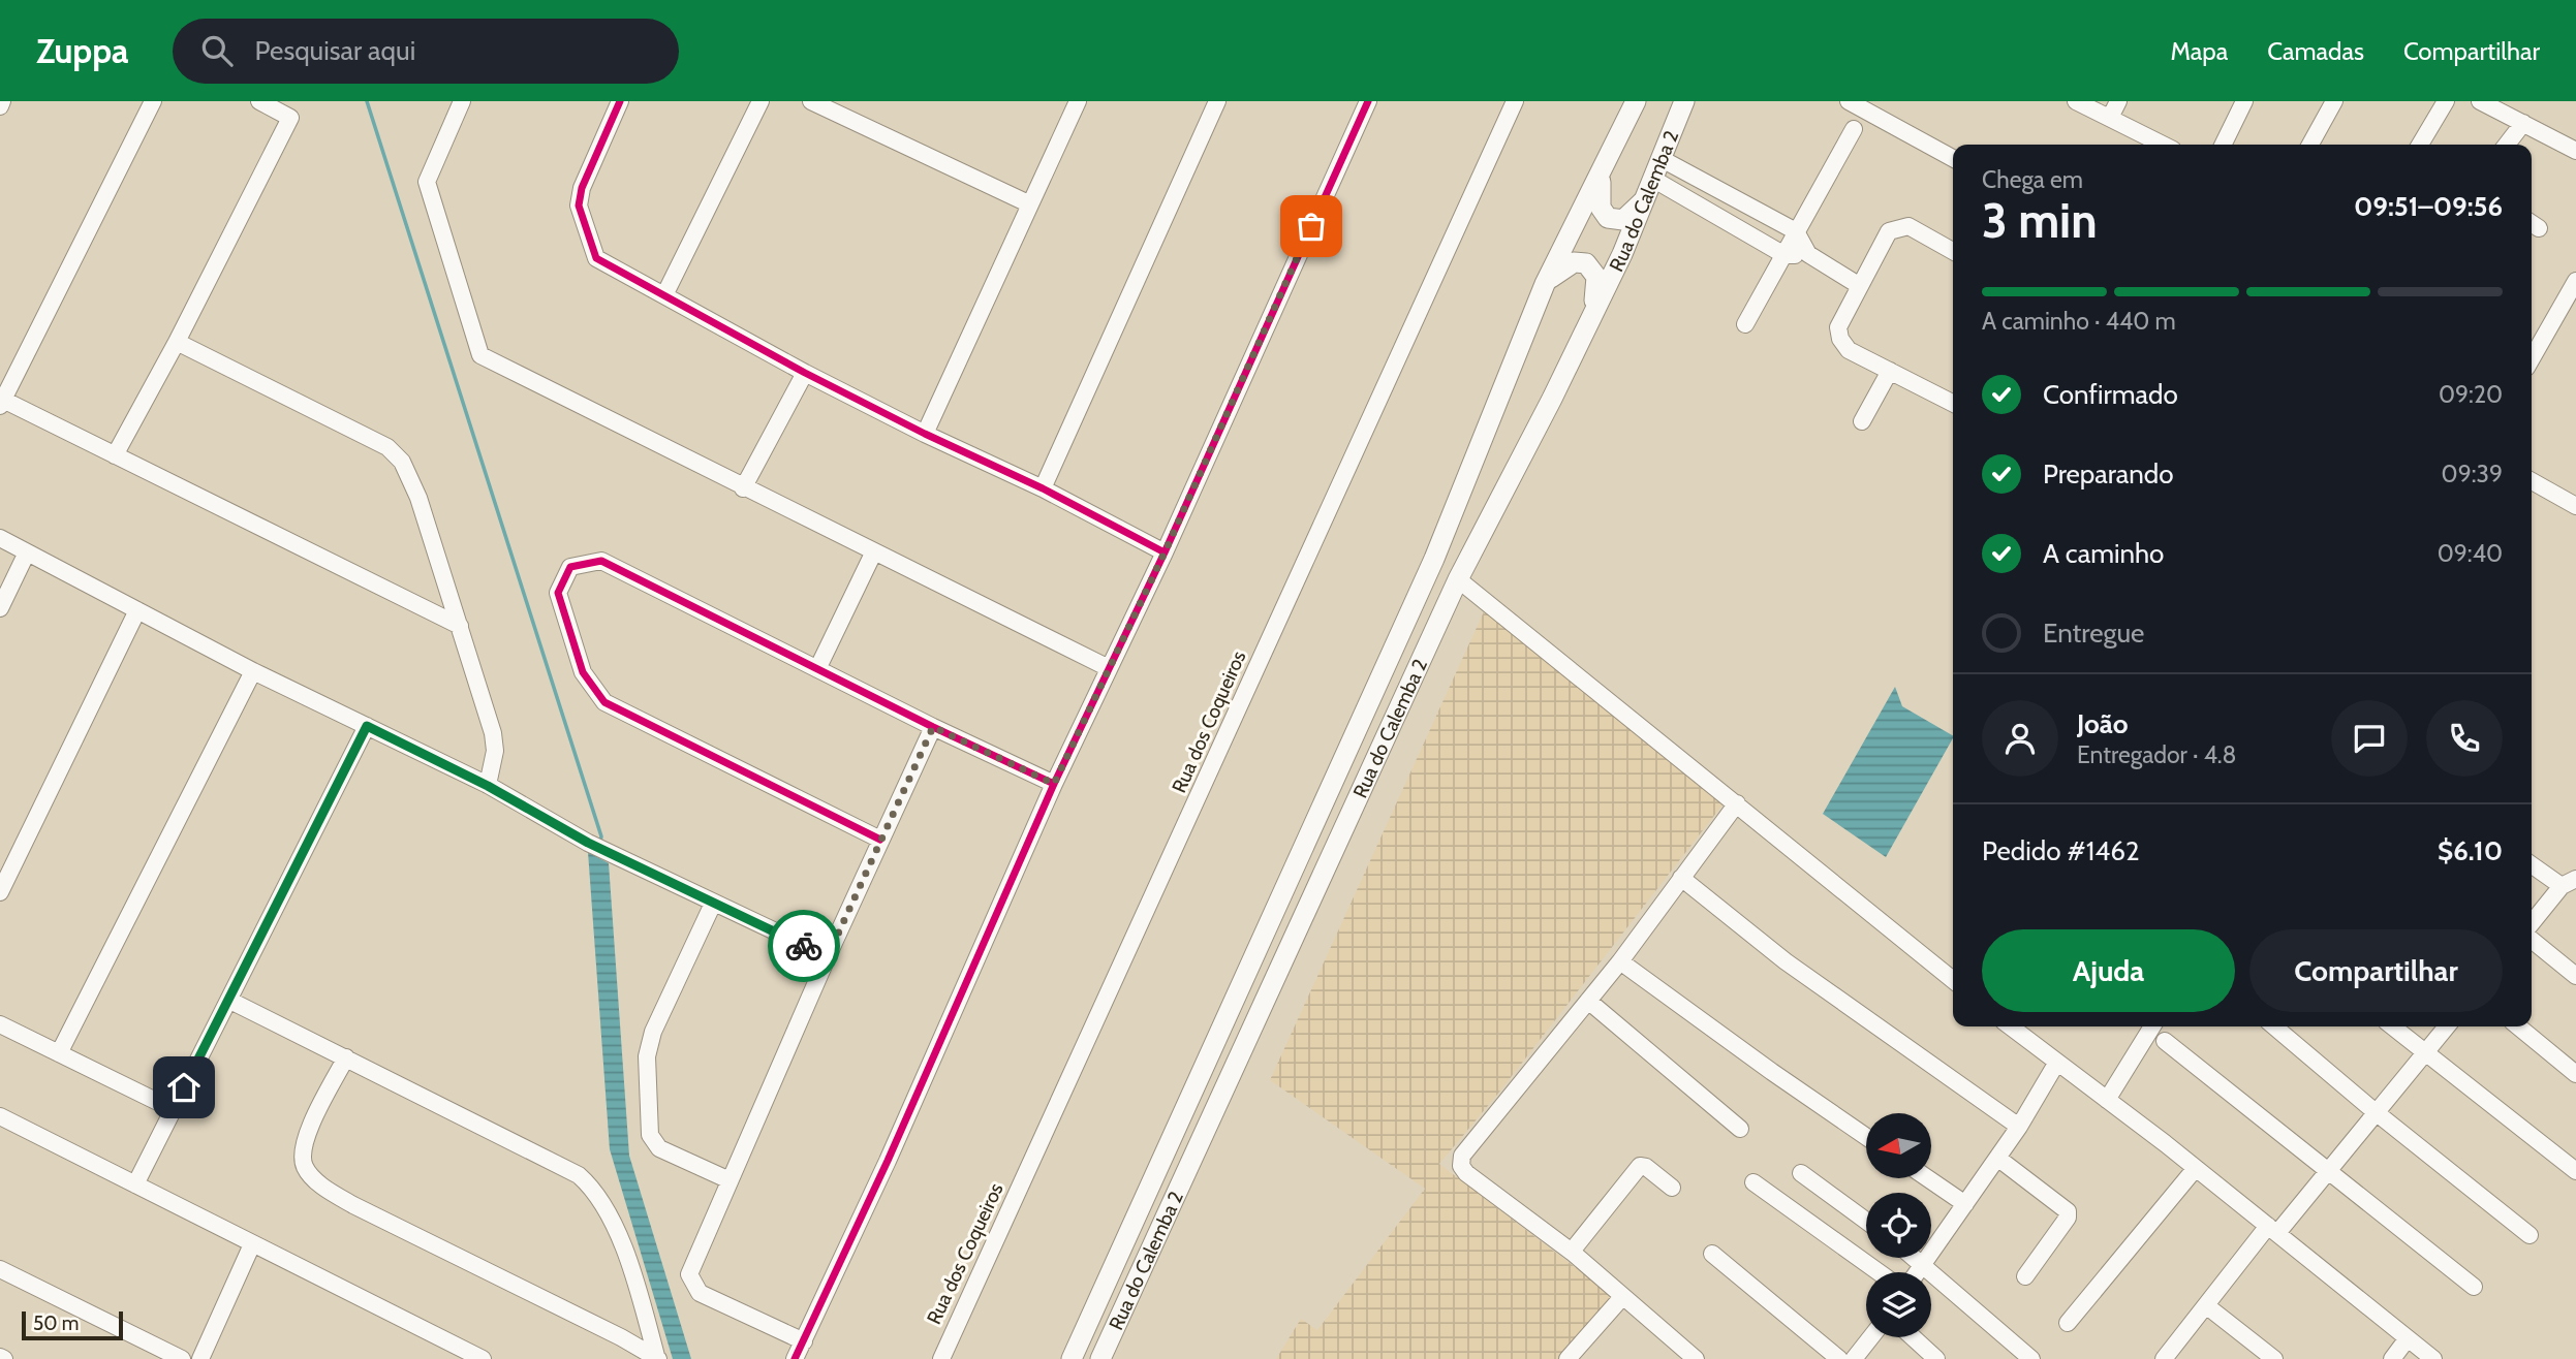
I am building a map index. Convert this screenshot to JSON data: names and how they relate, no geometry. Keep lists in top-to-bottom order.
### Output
{
  "streets": {
    "main road": ["Rua do Calemba 2"],
    "street": ["Rua dos Coqueiros"]
  },
  "scale_bar": "50 m",
  "north": "left",
  "page": {
    "header": "Zuppa",
    "search": "Pesquisar aqui",
    "nav": ["Mapa", "Camadas", "Compartilhar"],
    "heading": ["3 min", "Chega em", "09:51–09:56"],
    "panel": [
      "João",
      "Entregador · 4.8",
      "Pedido #1462",
      "$6.10"
    ],
    "bar": "A caminho · 440 m",
    "list": [
      ["Confirmado", "09:20"],
      ["Preparando", "09:39"],
      ["A caminho", "09:40"],
      "Entregue"
    ],
    "buttons": ["Ajuda", "Compartilhar"],
    "scale": "50 m"
  }
}
